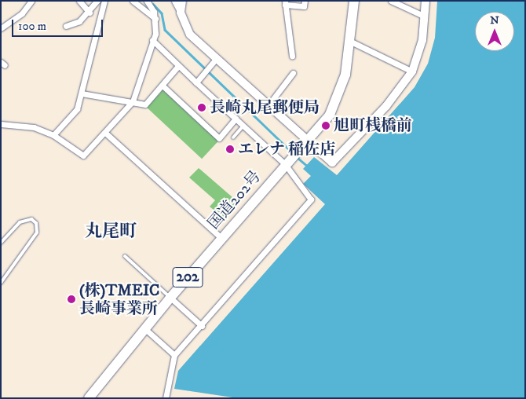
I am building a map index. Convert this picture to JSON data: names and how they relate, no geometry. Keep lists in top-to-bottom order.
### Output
{
  "streets": {
    "highway": ["国道202号", "202"]
  },
  "districts": ["丸尾町"],
  "places": [
    "長崎丸尾郵便局",
    "旭町桟橋前",
    "エレナ 稲佐店",
    "(株)TMEIC 長崎事業所"
  ],
  "scale_bar": "100 m",
  "north": "top"
}
